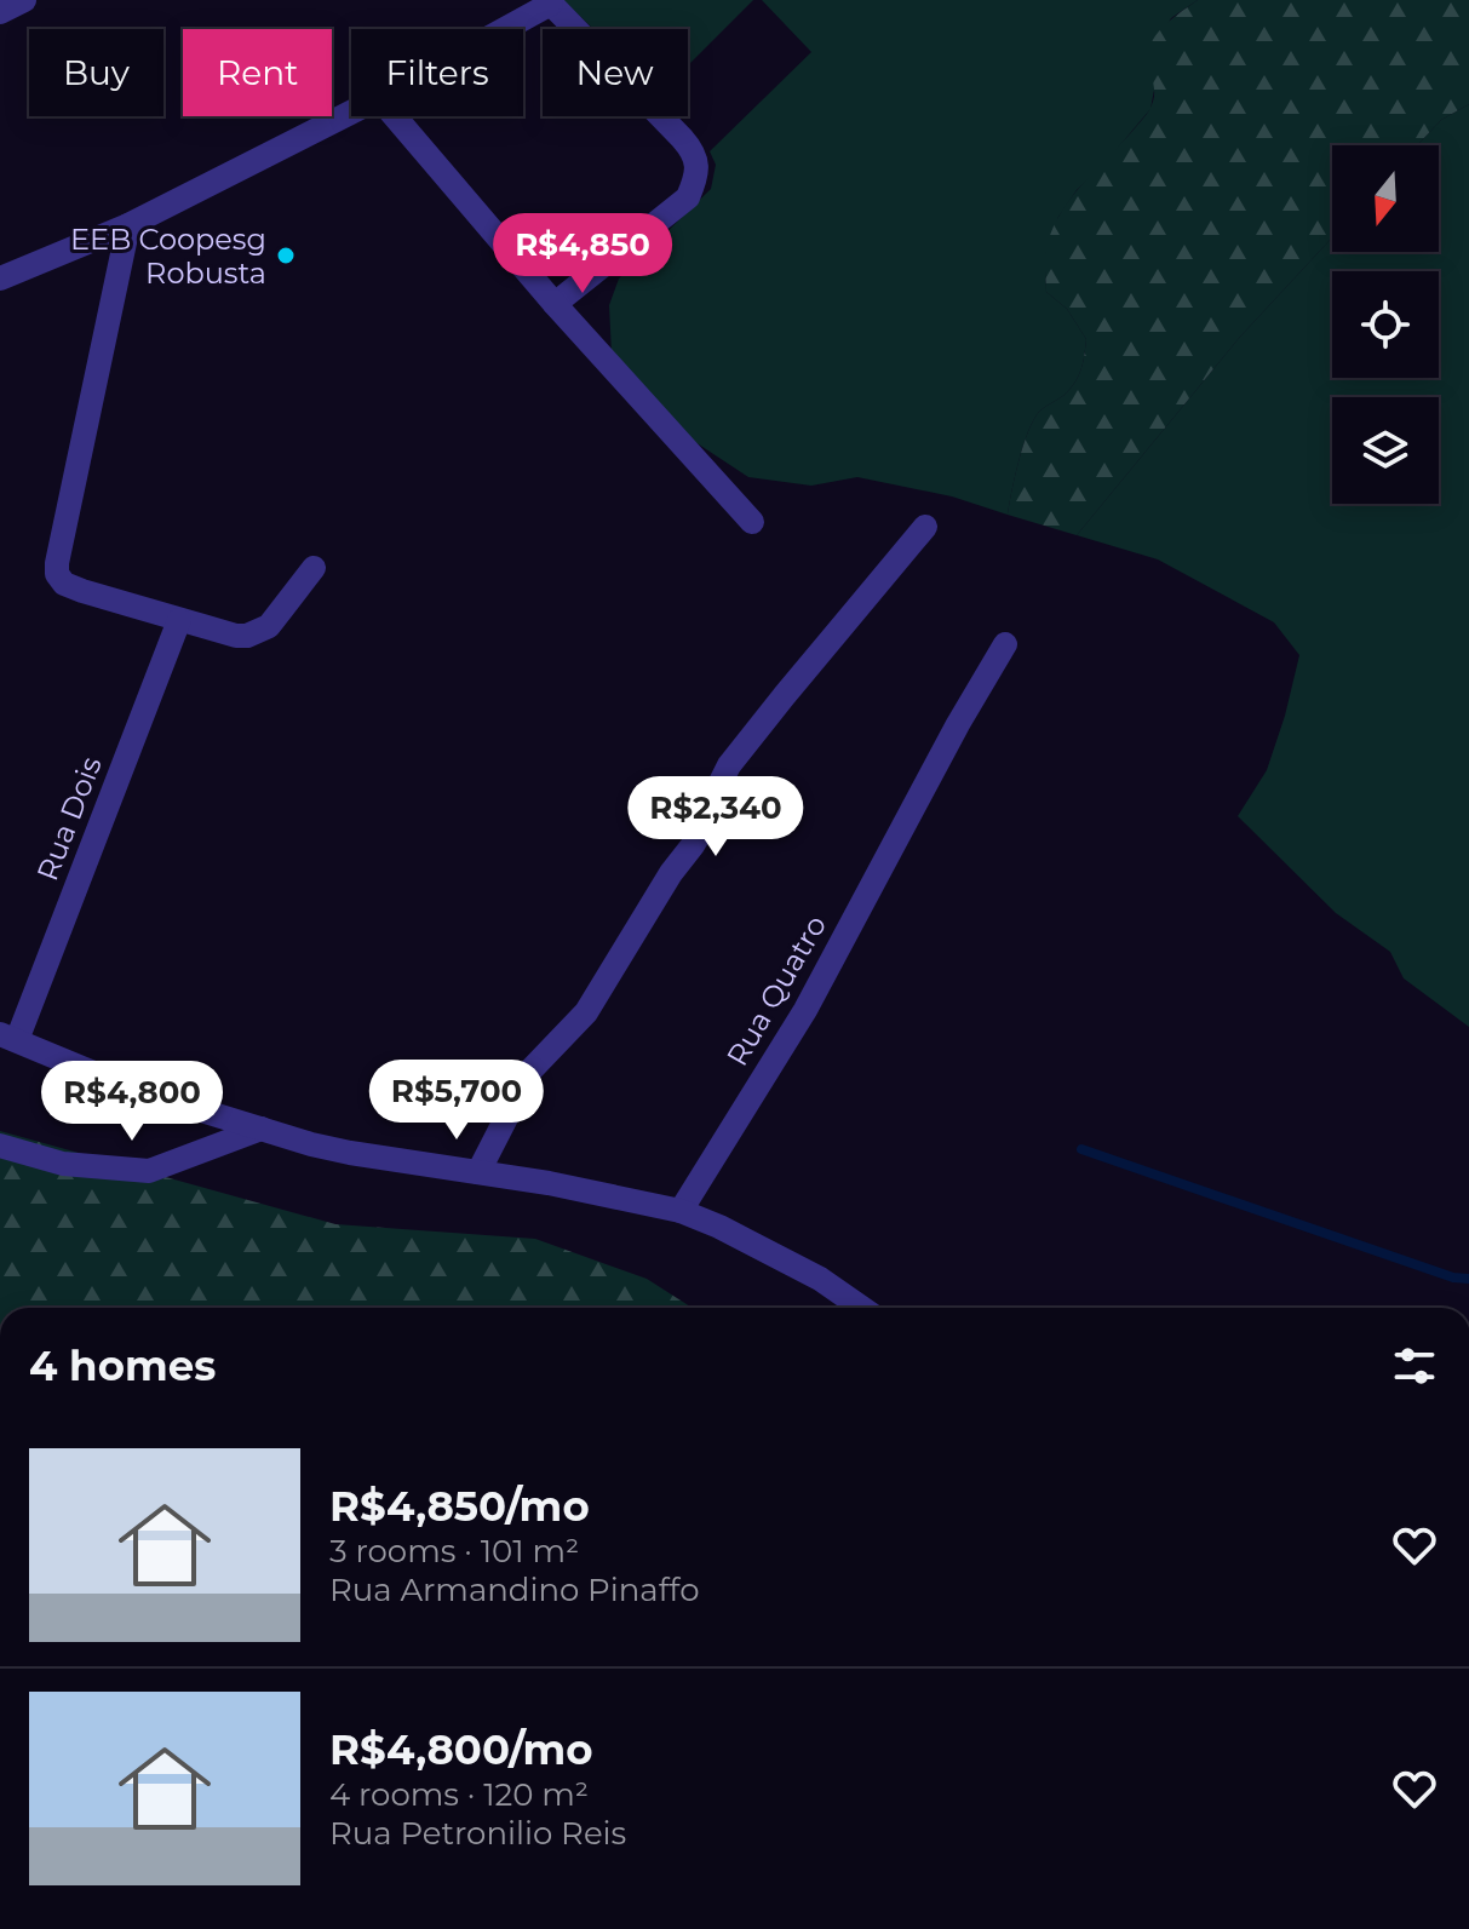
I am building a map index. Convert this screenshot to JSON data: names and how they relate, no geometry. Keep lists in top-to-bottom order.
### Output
{
  "streets": {
    "street": ["Rua Dois", "Rua Quatro"]
  },
  "places": ["EEB Coopesg Robusta"],
  "north": "bottom",
  "page": {
    "chip": [
      "Buy",
      "Rent",
      "Filters",
      "New"
    ],
    "price": [
      "R$4,850",
      "R$2,340",
      "R$5,700",
      "R$4,800"
    ],
    "heading": "4 homes",
    "list": [
      {
        "name": "R$4,850/mo",
        "note": "3 rooms · 101 m² · Rua Armandino Pinaffo"
      },
      {
        "name": "R$4,800/mo",
        "note": "4 rooms · 120 m² · Rua Petronilio Reis"
      }
    ]
  }
}
